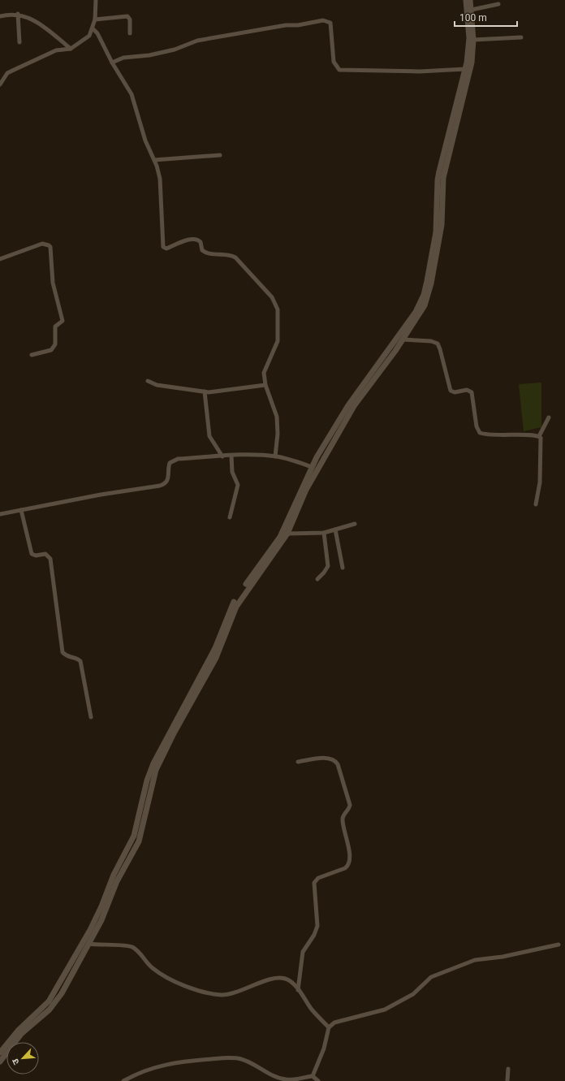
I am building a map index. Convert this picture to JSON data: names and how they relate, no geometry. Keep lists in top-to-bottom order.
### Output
{
  "scale_bar": "100 m",
  "north": "bottom left"
}
